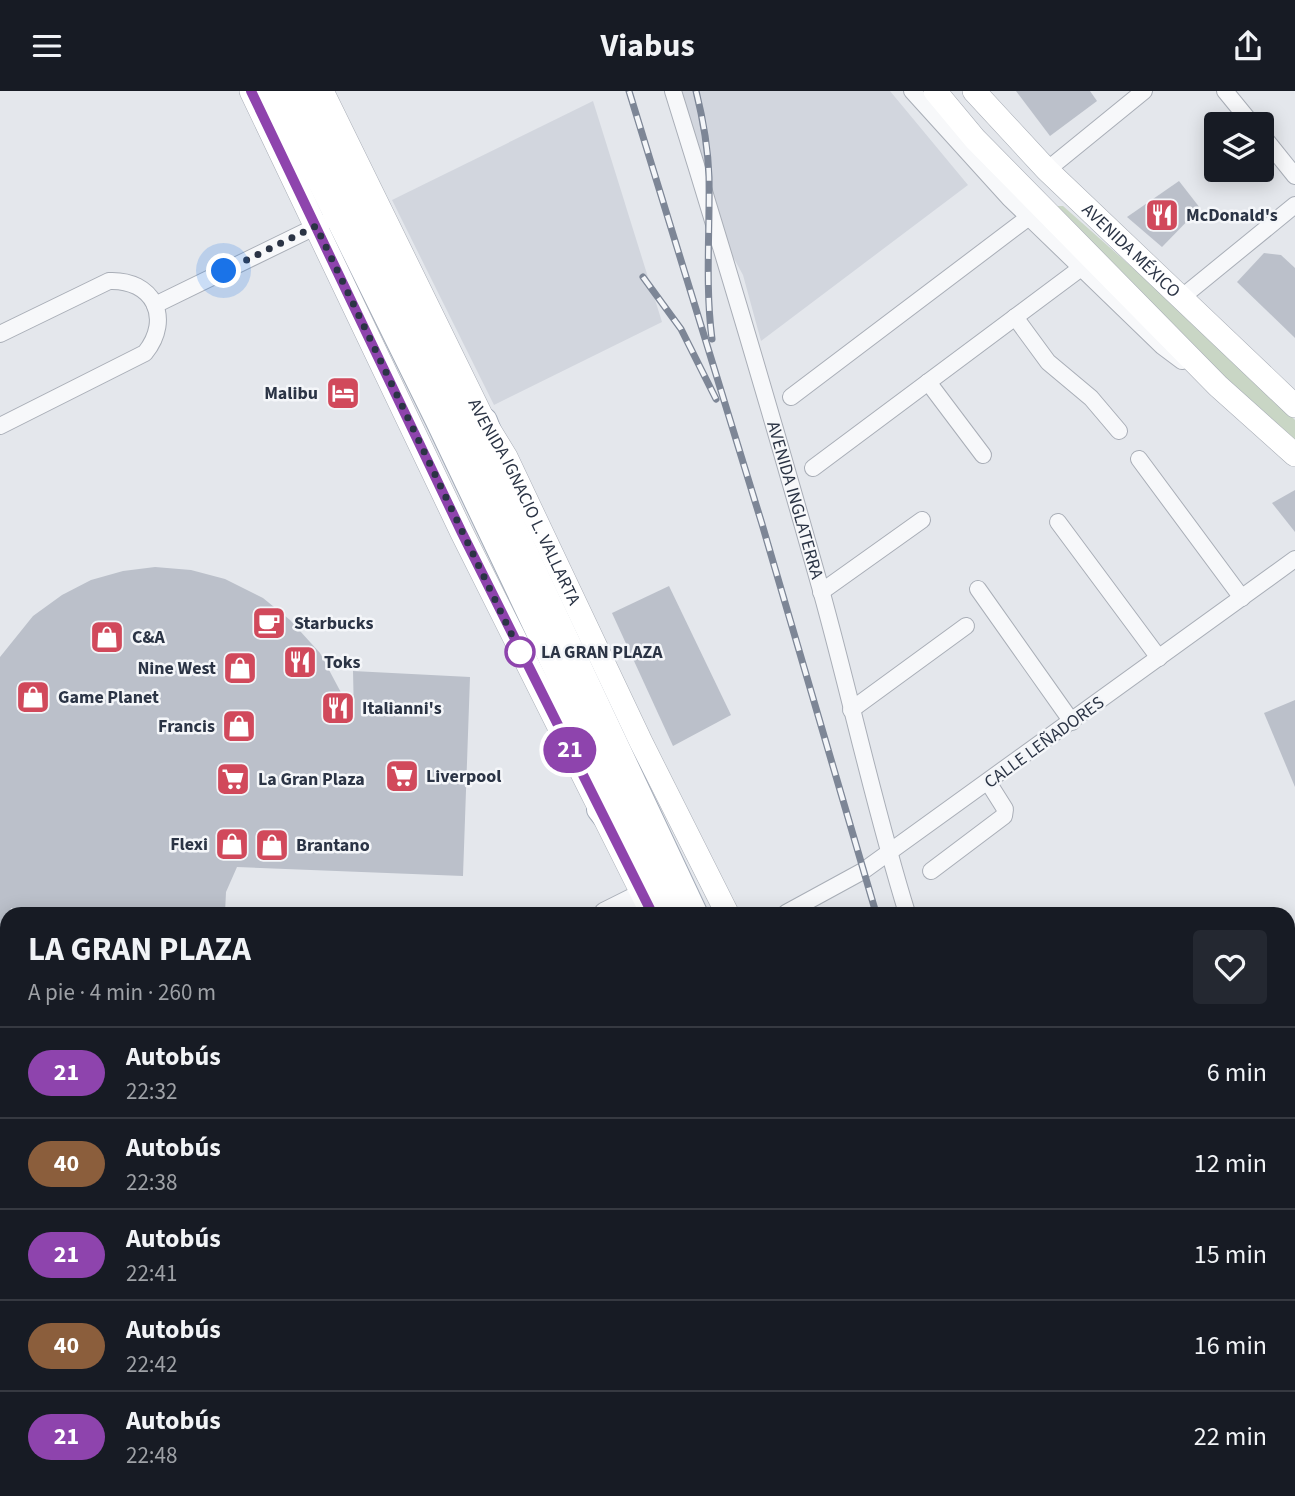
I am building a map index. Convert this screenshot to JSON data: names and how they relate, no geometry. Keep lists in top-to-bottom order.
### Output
{
  "streets": {
    "main road": ["AVENIDA MÉXICO", "AVENIDA IGNACIO L. VALLARTA"],
    "street": ["AVENIDA INGLATERRA", "CALLE LEÑADORES"]
  },
  "crossings": [
    ["AVENIDA INGLATERRA", "CALLE LEÑADORES"]
  ],
  "places": {
    "restaurant": ["McDonald's", "Toks", "Italianni's"],
    "hotel": ["Malibu"],
    "cafe": ["Starbucks"],
    "shop": [
      "C&A",
      "Nine West",
      "Game Planet",
      "Francis",
      "Flexi",
      "Brantano"
    ],
    "other": ["LA GRAN PLAZA"],
    "supermarket": ["Liverpool", "La Gran Plaza"]
  },
  "lines": ["bus line 21"],
  "page": {
    "header": "Viabus",
    "on_map": "21",
    "heading": ["LA GRAN PLAZA", "A pie · 4 min · 260 m"],
    "list": [
      {
        "mark": "21",
        "name": "Autobús",
        "note": "22:32",
        "value": "6 min"
      },
      {
        "mark": "40",
        "name": "Autobús",
        "note": "22:38",
        "value": "12 min"
      },
      {
        "mark": "21",
        "name": "Autobús",
        "note": "22:41",
        "value": "15 min"
      },
      {
        "mark": "40",
        "name": "Autobús",
        "note": "22:42",
        "value": "16 min"
      },
      {
        "mark": "21",
        "name": "Autobús",
        "note": "22:48",
        "value": "22 min"
      }
    ]
  }
}
